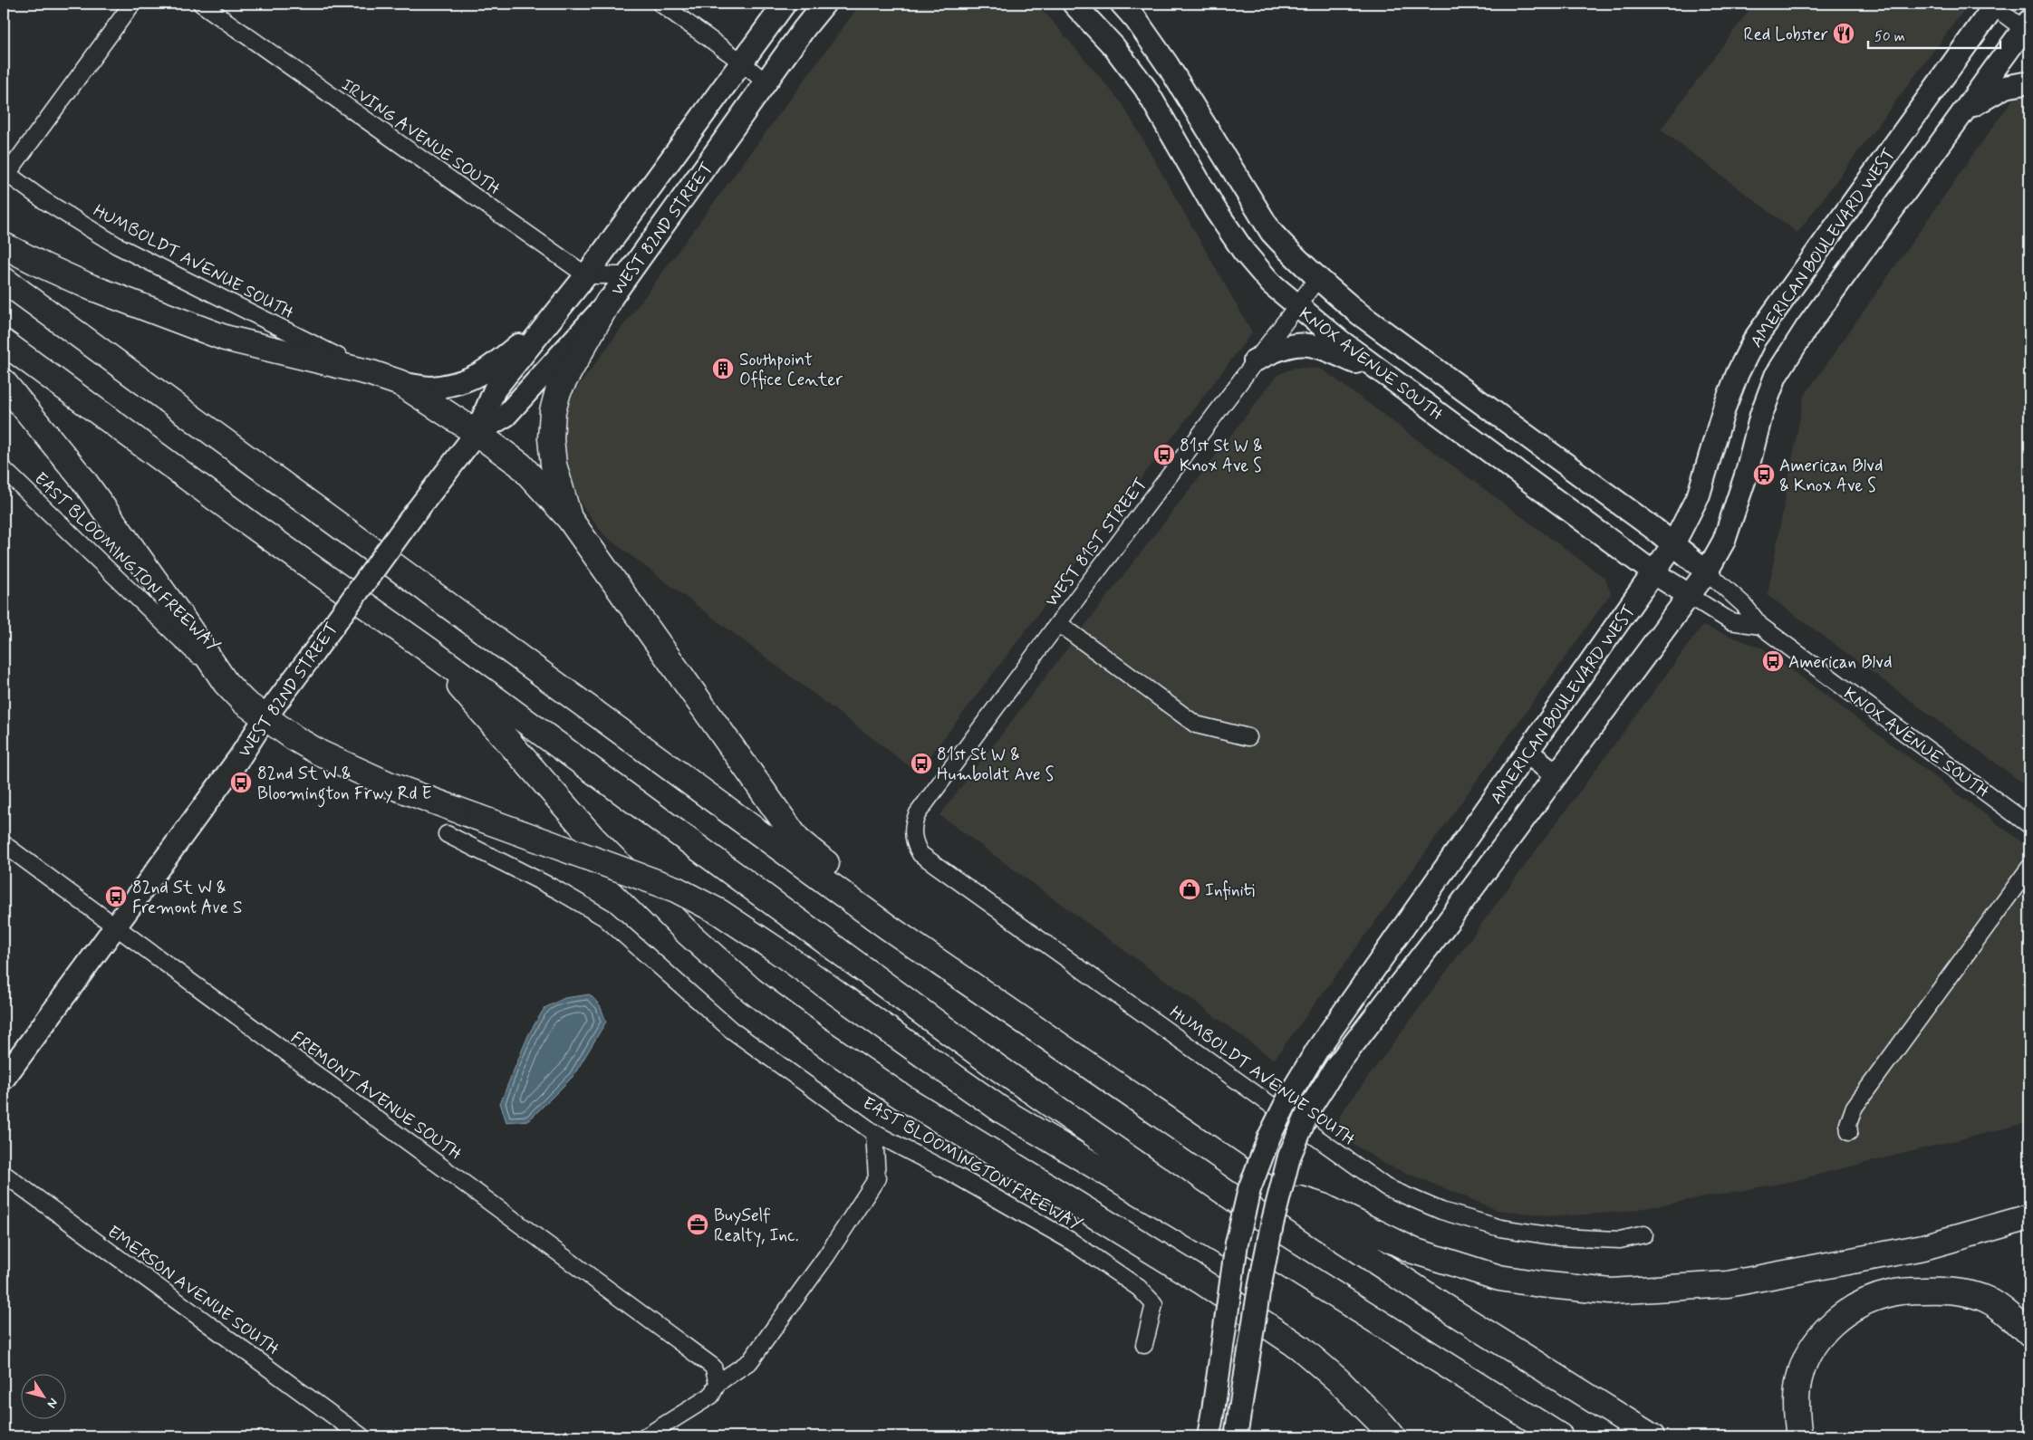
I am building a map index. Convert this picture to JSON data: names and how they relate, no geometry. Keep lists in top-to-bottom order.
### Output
{
  "streets": {
    "street": [
      "IRVING AVENUE SOUTH",
      "WEST 82ND STREET",
      "AMERICAN BOULEVARD WEST",
      "HUMBOLDT AVENUE SOUTH",
      "KNOX AVENUE SOUTH",
      "WEST 81ST STREET",
      "EAST BLOOMINGTON FREEWAY",
      "FREMONT AVENUE SOUTH",
      "EMERSON AVENUE SOUTH"
    ]
  },
  "crossings": [
    ["IRVING AVENUE SOUTH", "WEST 82ND STREET"],
    ["WEST 82ND STREET", "FREMONT AVENUE SOUTH"],
    ["AMERICAN BOULEVARD WEST", "KNOX AVENUE SOUTH"],
    ["HUMBOLDT AVENUE SOUTH", "WEST 81ST STREET"],
    ["KNOX AVENUE SOUTH", "WEST 81ST STREET"]
  ],
  "places": {
    "restaurant": ["Red Lobster"],
    "building": ["Southpoint Office Center"],
    "bus stop": [
      "81st St W & Knox Ave S",
      "American Blvd & Knox Ave S",
      "American Blvd",
      "81st St W & Humboldt Ave S",
      "82nd St W & Bloomington Frwy Rd E",
      "82nd St W & Fremont Ave S"
    ],
    "shop": ["Infiniti"],
    "office": ["BuySelf Realty, Inc."]
  },
  "scale_bar": "50 m",
  "north": "bottom right"
}
